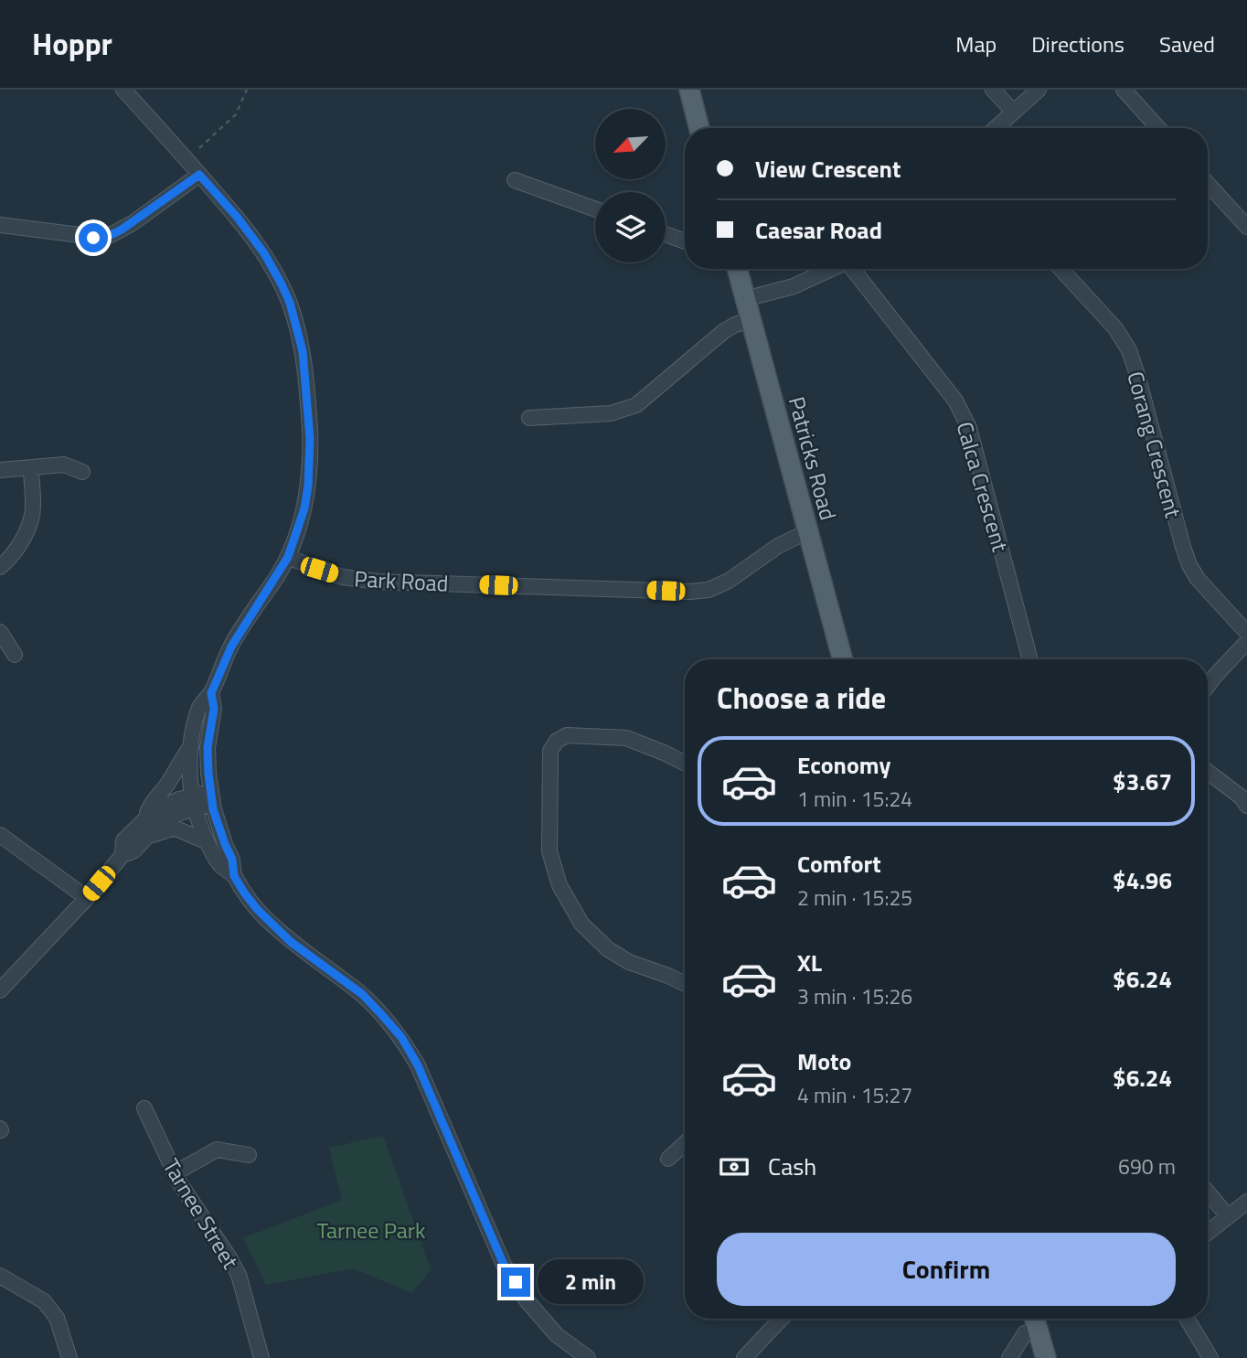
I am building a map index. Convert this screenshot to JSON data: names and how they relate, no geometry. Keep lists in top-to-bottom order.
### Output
{
  "streets": {
    "main road": ["Patricks Road"],
    "street": [
      "Corang Crescent",
      "Calca Crescent",
      "Park Road",
      "Tarnee Street"
    ]
  },
  "crossings": [
    ["Patricks Road", "Park Road"]
  ],
  "parks": ["Tarnee Park"],
  "north": "bottom left",
  "page": {
    "header": "Hoppr",
    "nav": ["Map", "Directions", "Saved"],
    "banner": ["View Crescent", "Caesar Road"],
    "heading": "Choose a ride",
    "list": [
      {
        "name": "Economy",
        "note": "1 min · 15:24",
        "value": "$3.67"
      },
      {
        "name": "Comfort",
        "note": "2 min · 15:25",
        "value": "$4.96"
      },
      {
        "name": "XL",
        "note": "3 min · 15:26",
        "value": "$6.24"
      },
      {
        "name": "Moto",
        "note": "4 min · 15:27",
        "value": "$6.24"
      }
    ],
    "pay": ["Cash", "690 m"],
    "buttons": "Confirm",
    "bubble": "2 min"
  }
}
